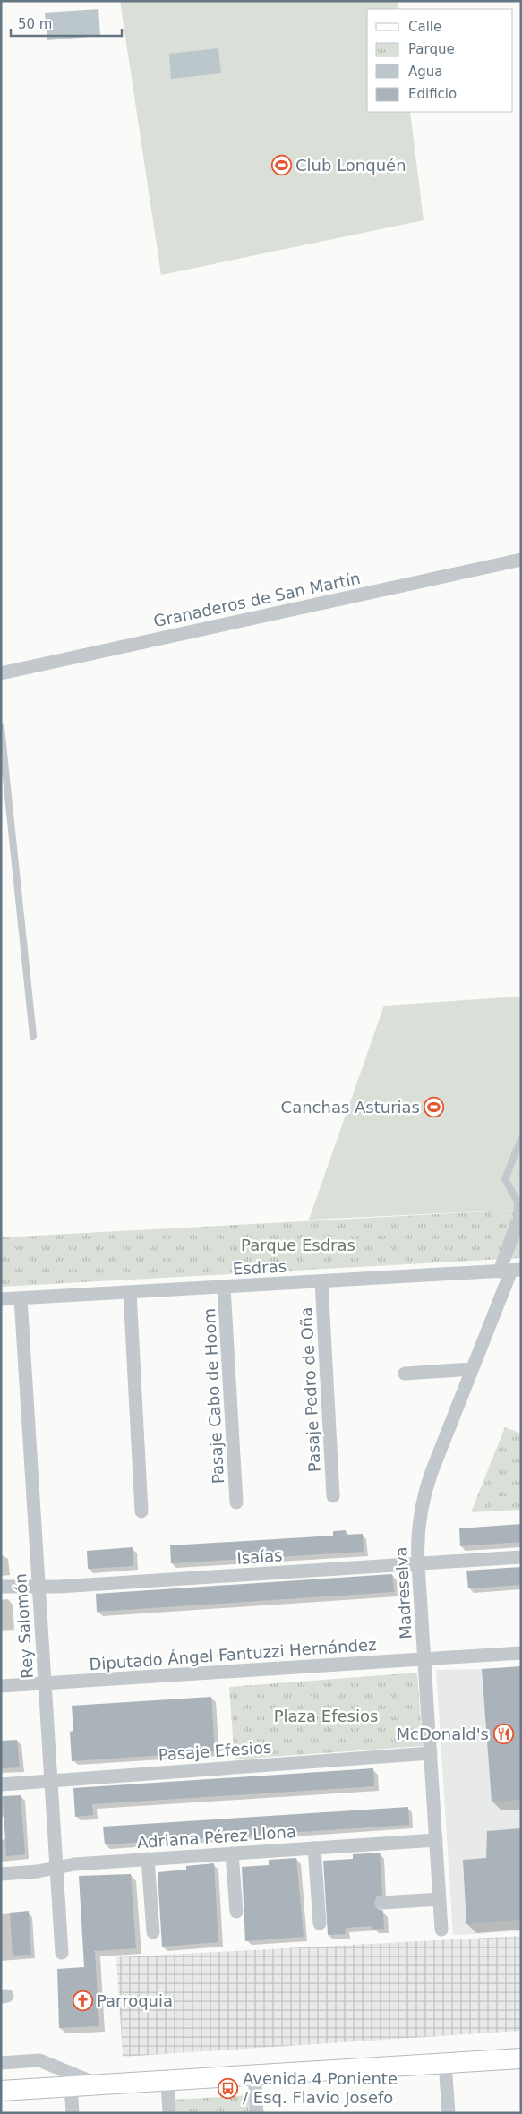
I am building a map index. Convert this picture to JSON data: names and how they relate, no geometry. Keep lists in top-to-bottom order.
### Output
{
  "streets": {
    "street": [
      "Granaderos de San Martín",
      "Esdras",
      "Pasaje Pedro de Oña",
      "Pasaje Cabo de Hoom",
      "Isaías",
      "Madreselva",
      "Rey Salomón",
      "Diputado Ángel Fantuzzi Hernández",
      "Pasaje Efesios",
      "Adriana Pérez Llona"
    ]
  },
  "crossings": [
    ["Esdras", "Pasaje Pedro de Oña"],
    ["Esdras", "Pasaje Cabo de Hoom"],
    ["Esdras", "Madreselva"],
    ["Esdras", "Rey Salomón"],
    ["Isaías", "Madreselva"],
    ["Isaías", "Rey Salomón"],
    ["Madreselva", "Diputado Ángel Fantuzzi Hernández"],
    ["Madreselva", "Pasaje Efesios"],
    ["Madreselva", "Adriana Pérez Llona"],
    ["Rey Salomón", "Diputado Ángel Fantuzzi Hernández"],
    ["Rey Salomón", "Pasaje Efesios"],
    ["Rey Salomón", "Adriana Pérez Llona"]
  ],
  "parks": ["Parque Esdras", "Plaza Efesios"],
  "places": {
    "sports": ["Club Lonquén", "Canchas Asturias"],
    "restaurant": ["McDonald's"],
    "church": ["Parroquia"],
    "bus stop": ["Avenida 4 Poniente / Esq. Flavio Josefo"]
  },
  "legend": [
    "Calle",
    "Parque",
    "Agua",
    "Edificio"
  ],
  "scale_bar": "50 m"
}
